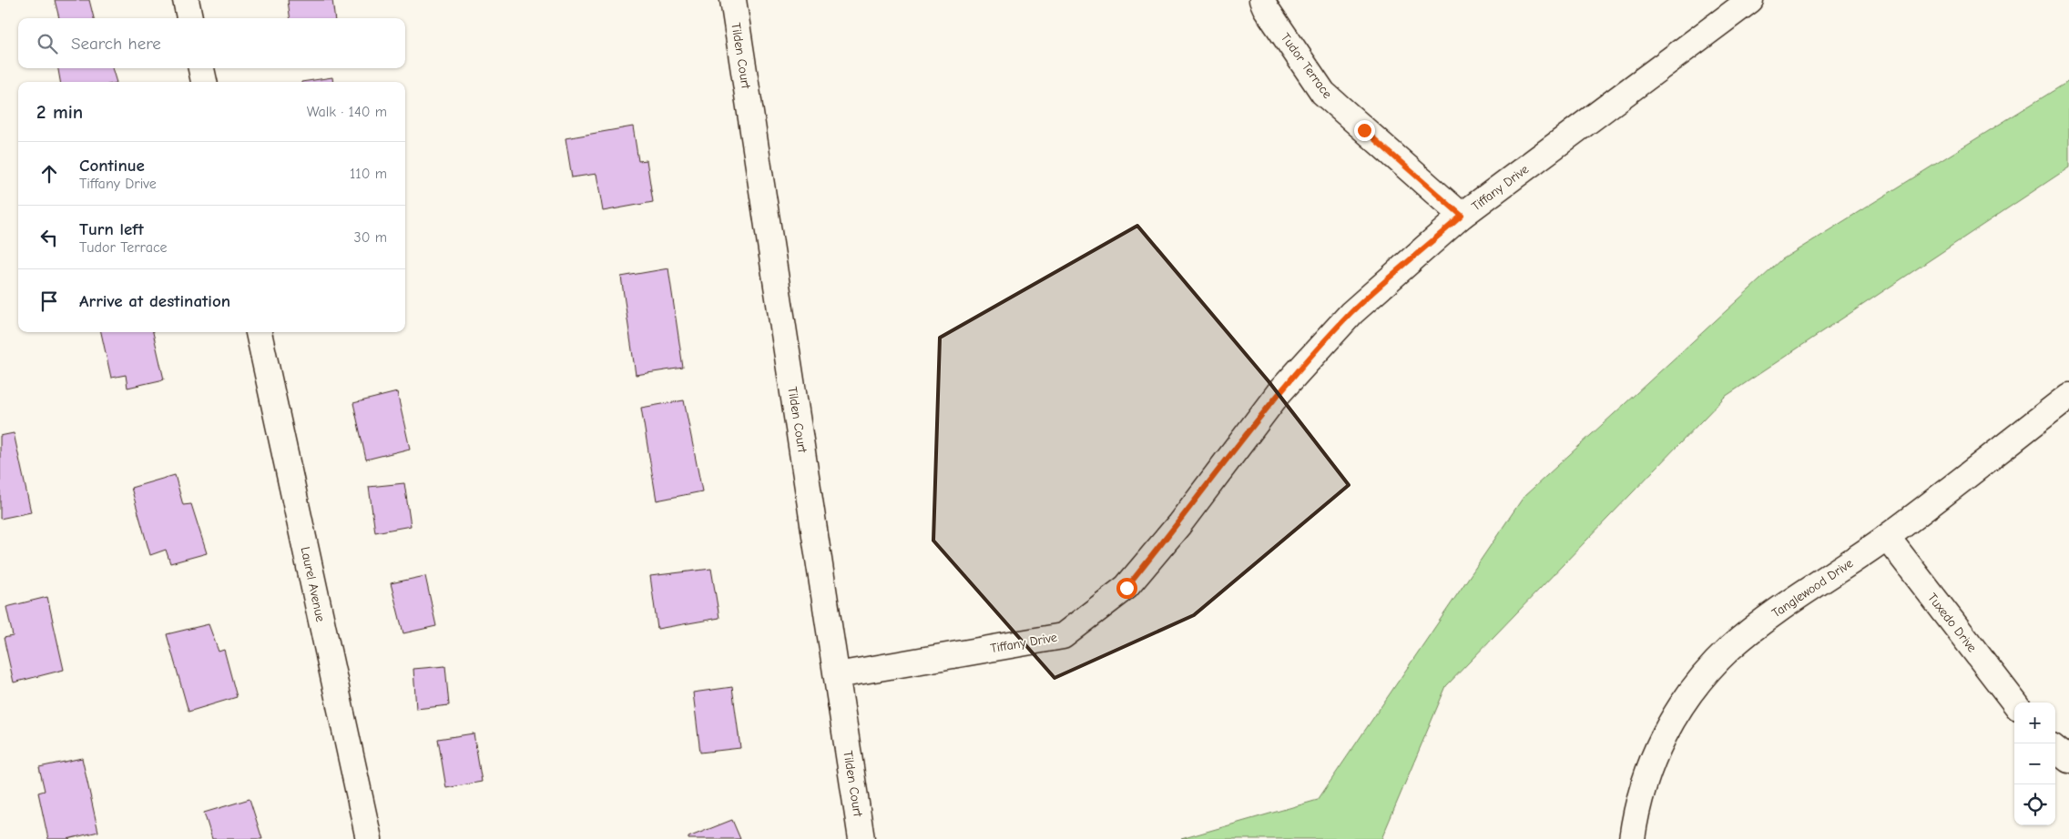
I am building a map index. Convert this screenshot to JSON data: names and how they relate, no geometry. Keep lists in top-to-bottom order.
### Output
{
  "streets": {
    "street": [
      "Tilden Court",
      "Tudor Terrace",
      "Tiffany Drive",
      "Laurel Avenue",
      "Tanglewood Drive",
      "Tuxedo Drive"
    ]
  },
  "crossings": [
    ["Tilden Court", "Tiffany Drive"],
    ["Tudor Terrace", "Tiffany Drive"],
    ["Tanglewood Drive", "Tuxedo Drive"]
  ],
  "page": {
    "search": "Search here",
    "heading": ["2 min", "Walk · 140 m"],
    "list": [
      ["Continue", "Tiffany Drive", "110 m"],
      ["Turn left", "Tudor Terrace", "30 m"],
      "Arrive at destination"
    ],
    "map_buttons": ["+", "−"]
  }
}
